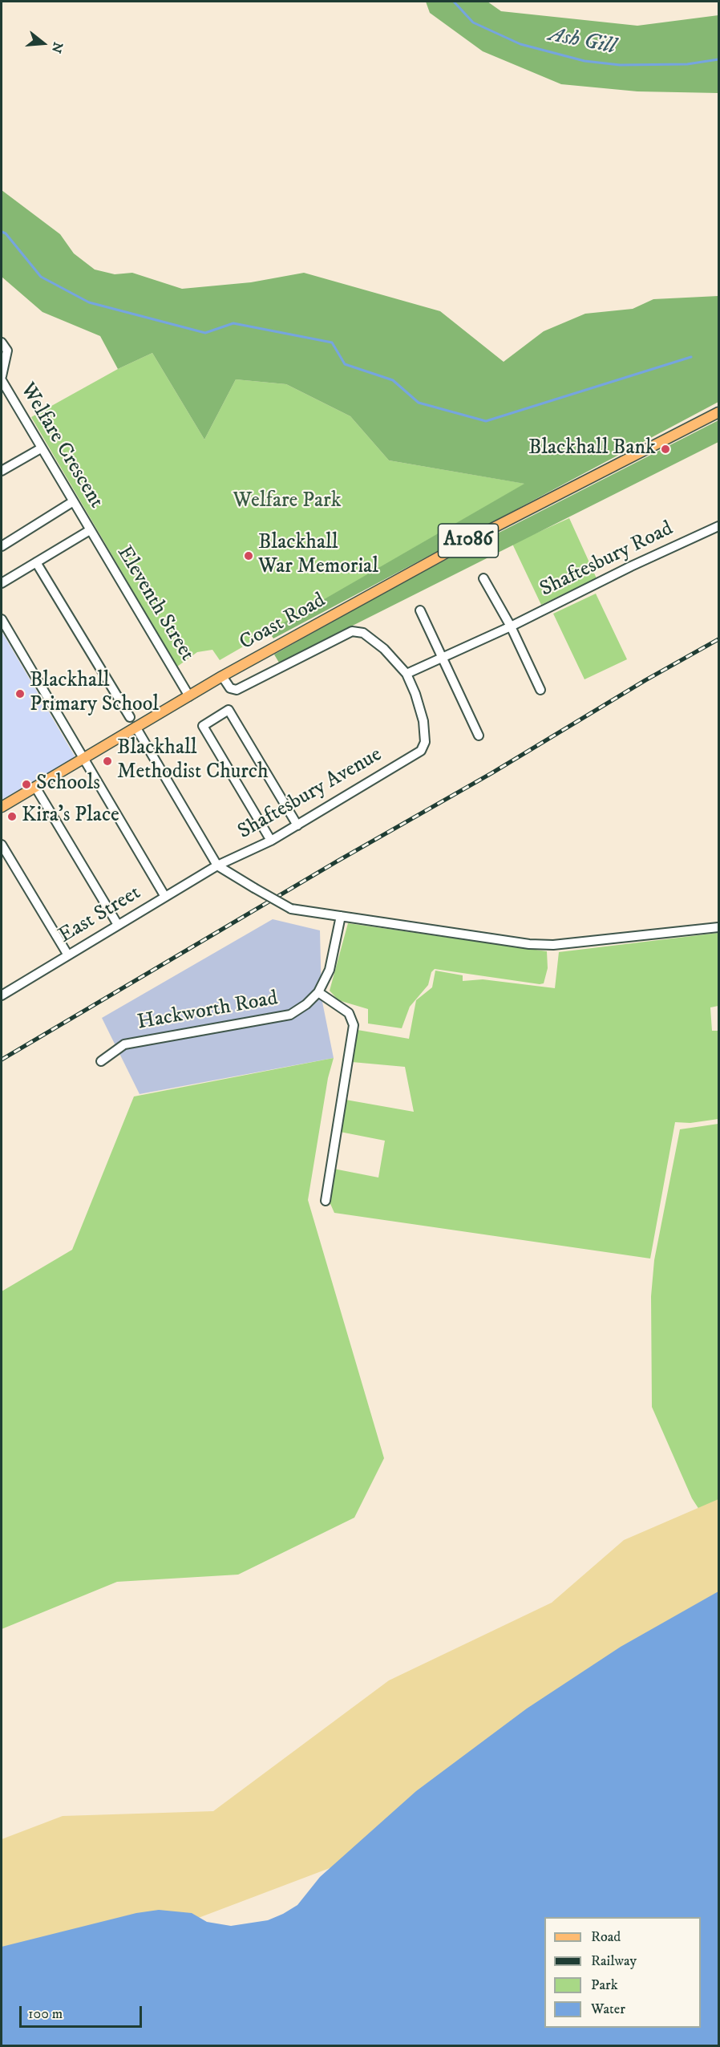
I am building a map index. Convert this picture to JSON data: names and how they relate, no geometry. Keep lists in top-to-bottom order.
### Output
{
  "streets": {
    "main road": ["A1086", "Coast Road"],
    "street": [
      "Welfare Crescent",
      "Shaftesbury Road",
      "Eleventh Street",
      "Shaftesbury Avenue",
      "East Street",
      "Hackworth Road"
    ]
  },
  "crossings": [
    ["Welfare Crescent", "Eleventh Street"],
    ["A1086", "Eleventh Street"],
    ["A1086", "Coast Road"],
    ["Shaftesbury Road", "Shaftesbury Avenue"],
    ["Shaftesbury Avenue", "East Street"]
  ],
  "water": ["Ash Gill"],
  "parks": ["Welfare Park"],
  "places": [
    "Blackhall Bank",
    "Blackhall War Memorial",
    "Blackhall Primary School",
    "Blackhall Methodist Church",
    "Schools",
    "Kira's Place"
  ],
  "legend": [
    "Road",
    "Railway",
    "Park",
    "Water"
  ],
  "scale_bar": "100 m",
  "north": "right"
}
